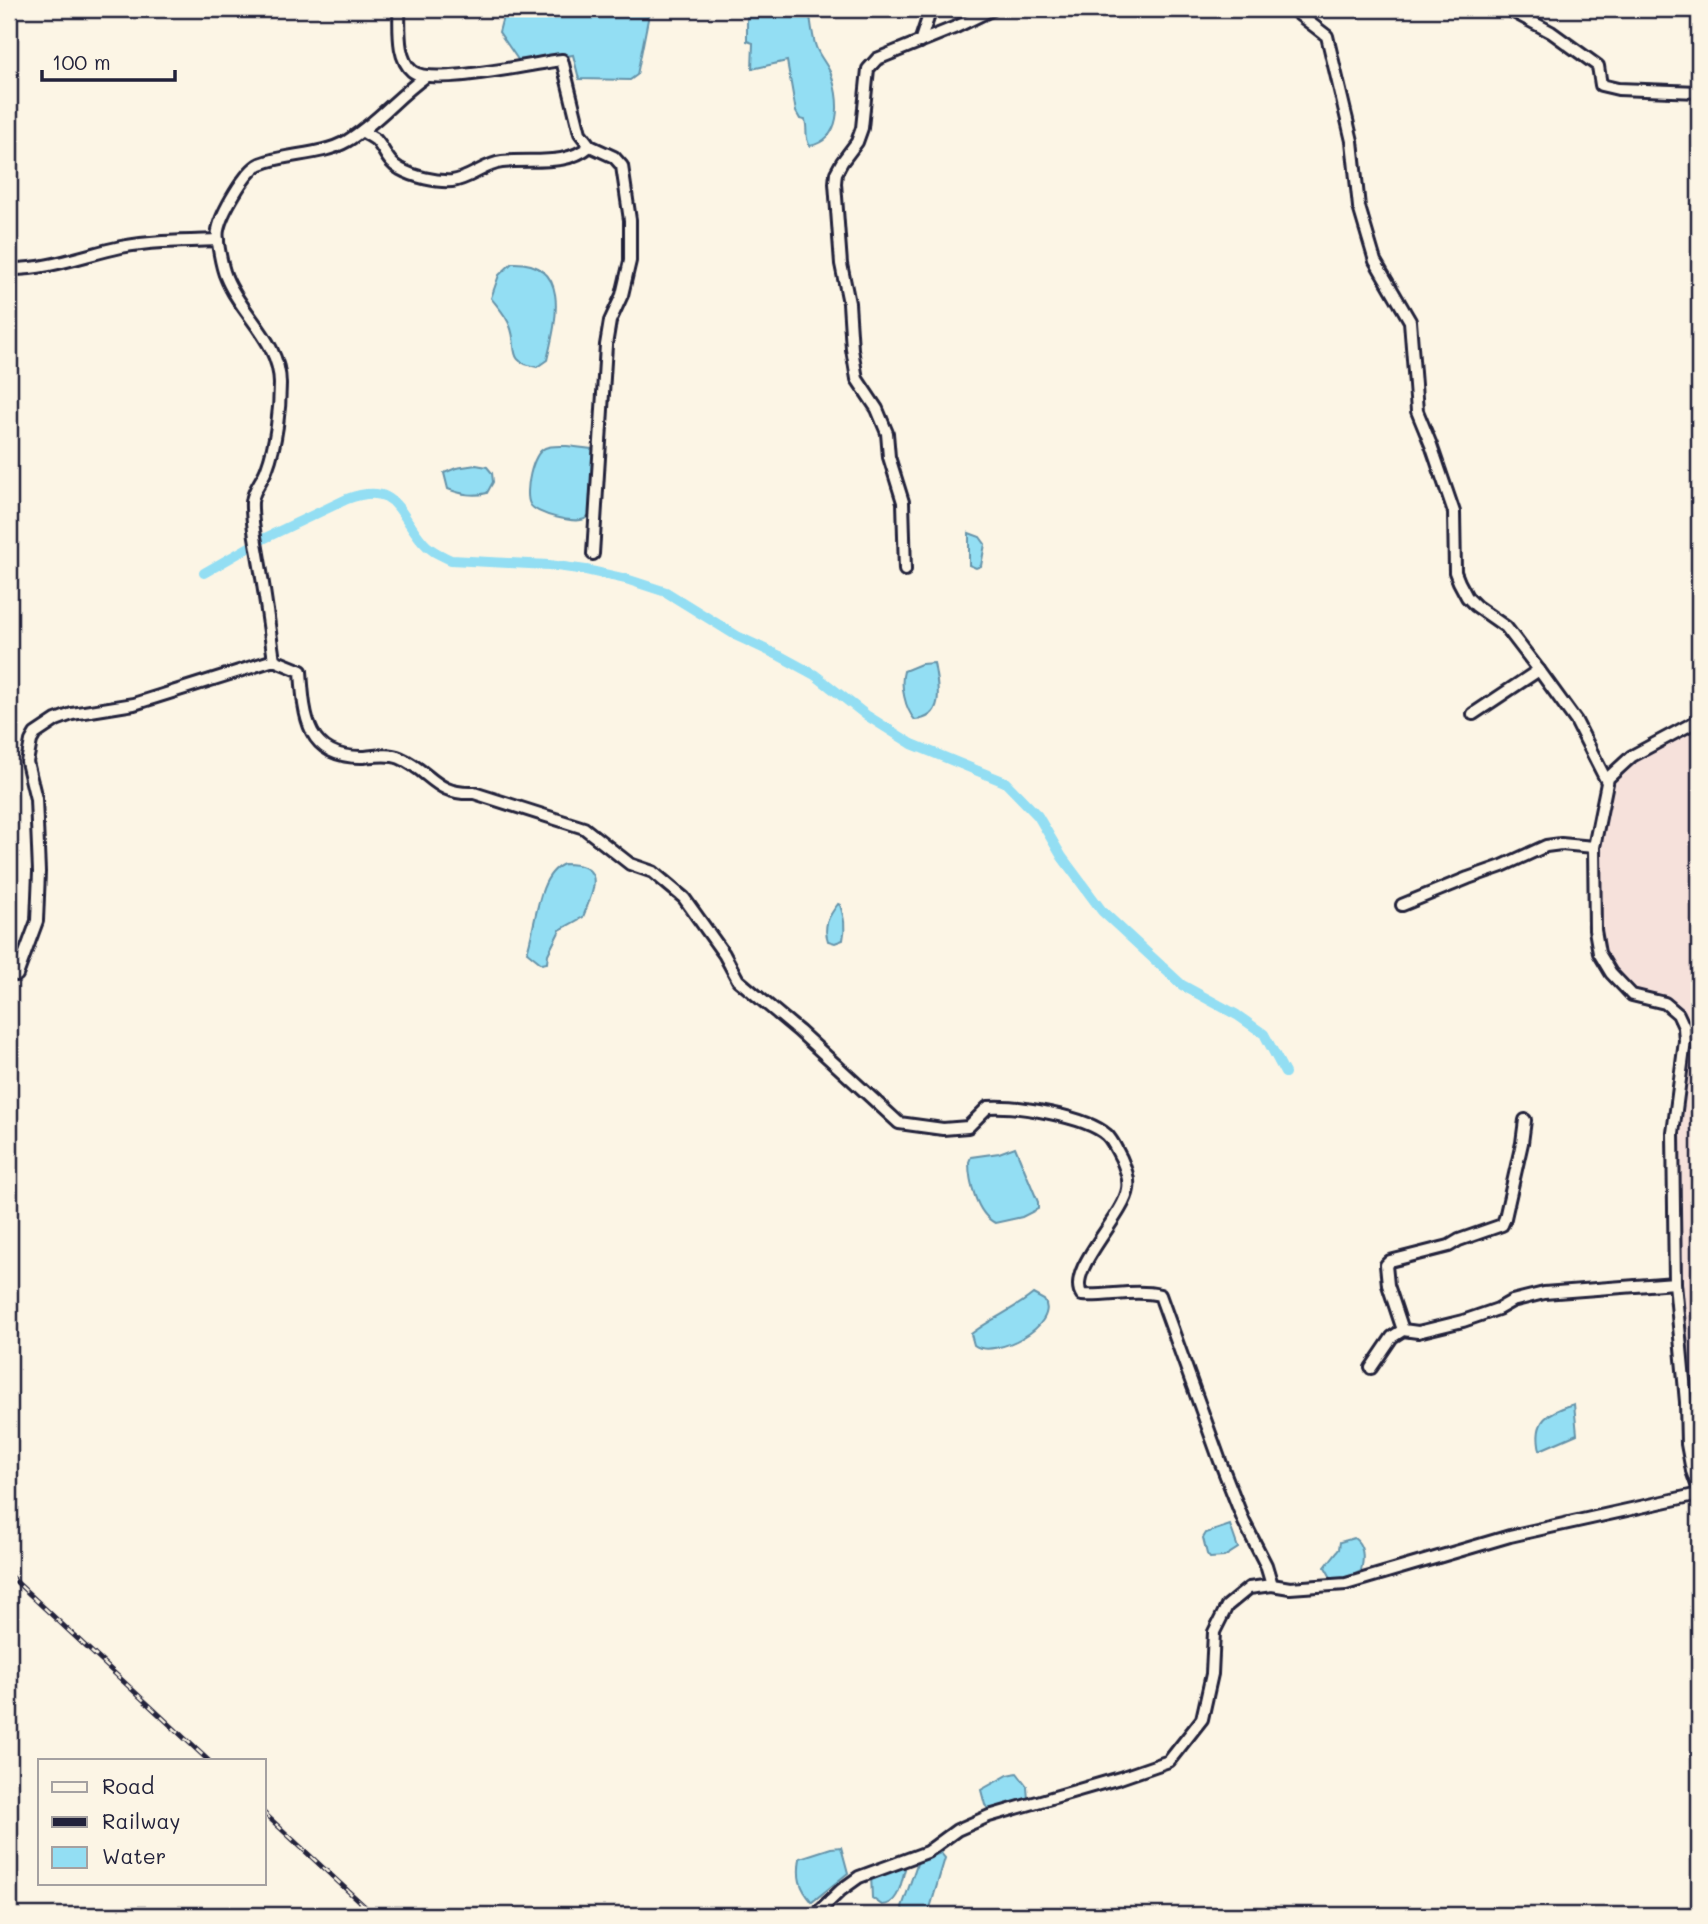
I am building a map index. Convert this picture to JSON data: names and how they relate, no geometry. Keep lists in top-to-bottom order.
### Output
{
  "legend": ["Road", "Railway", "Water"],
  "scale_bar": "100 m"
}
